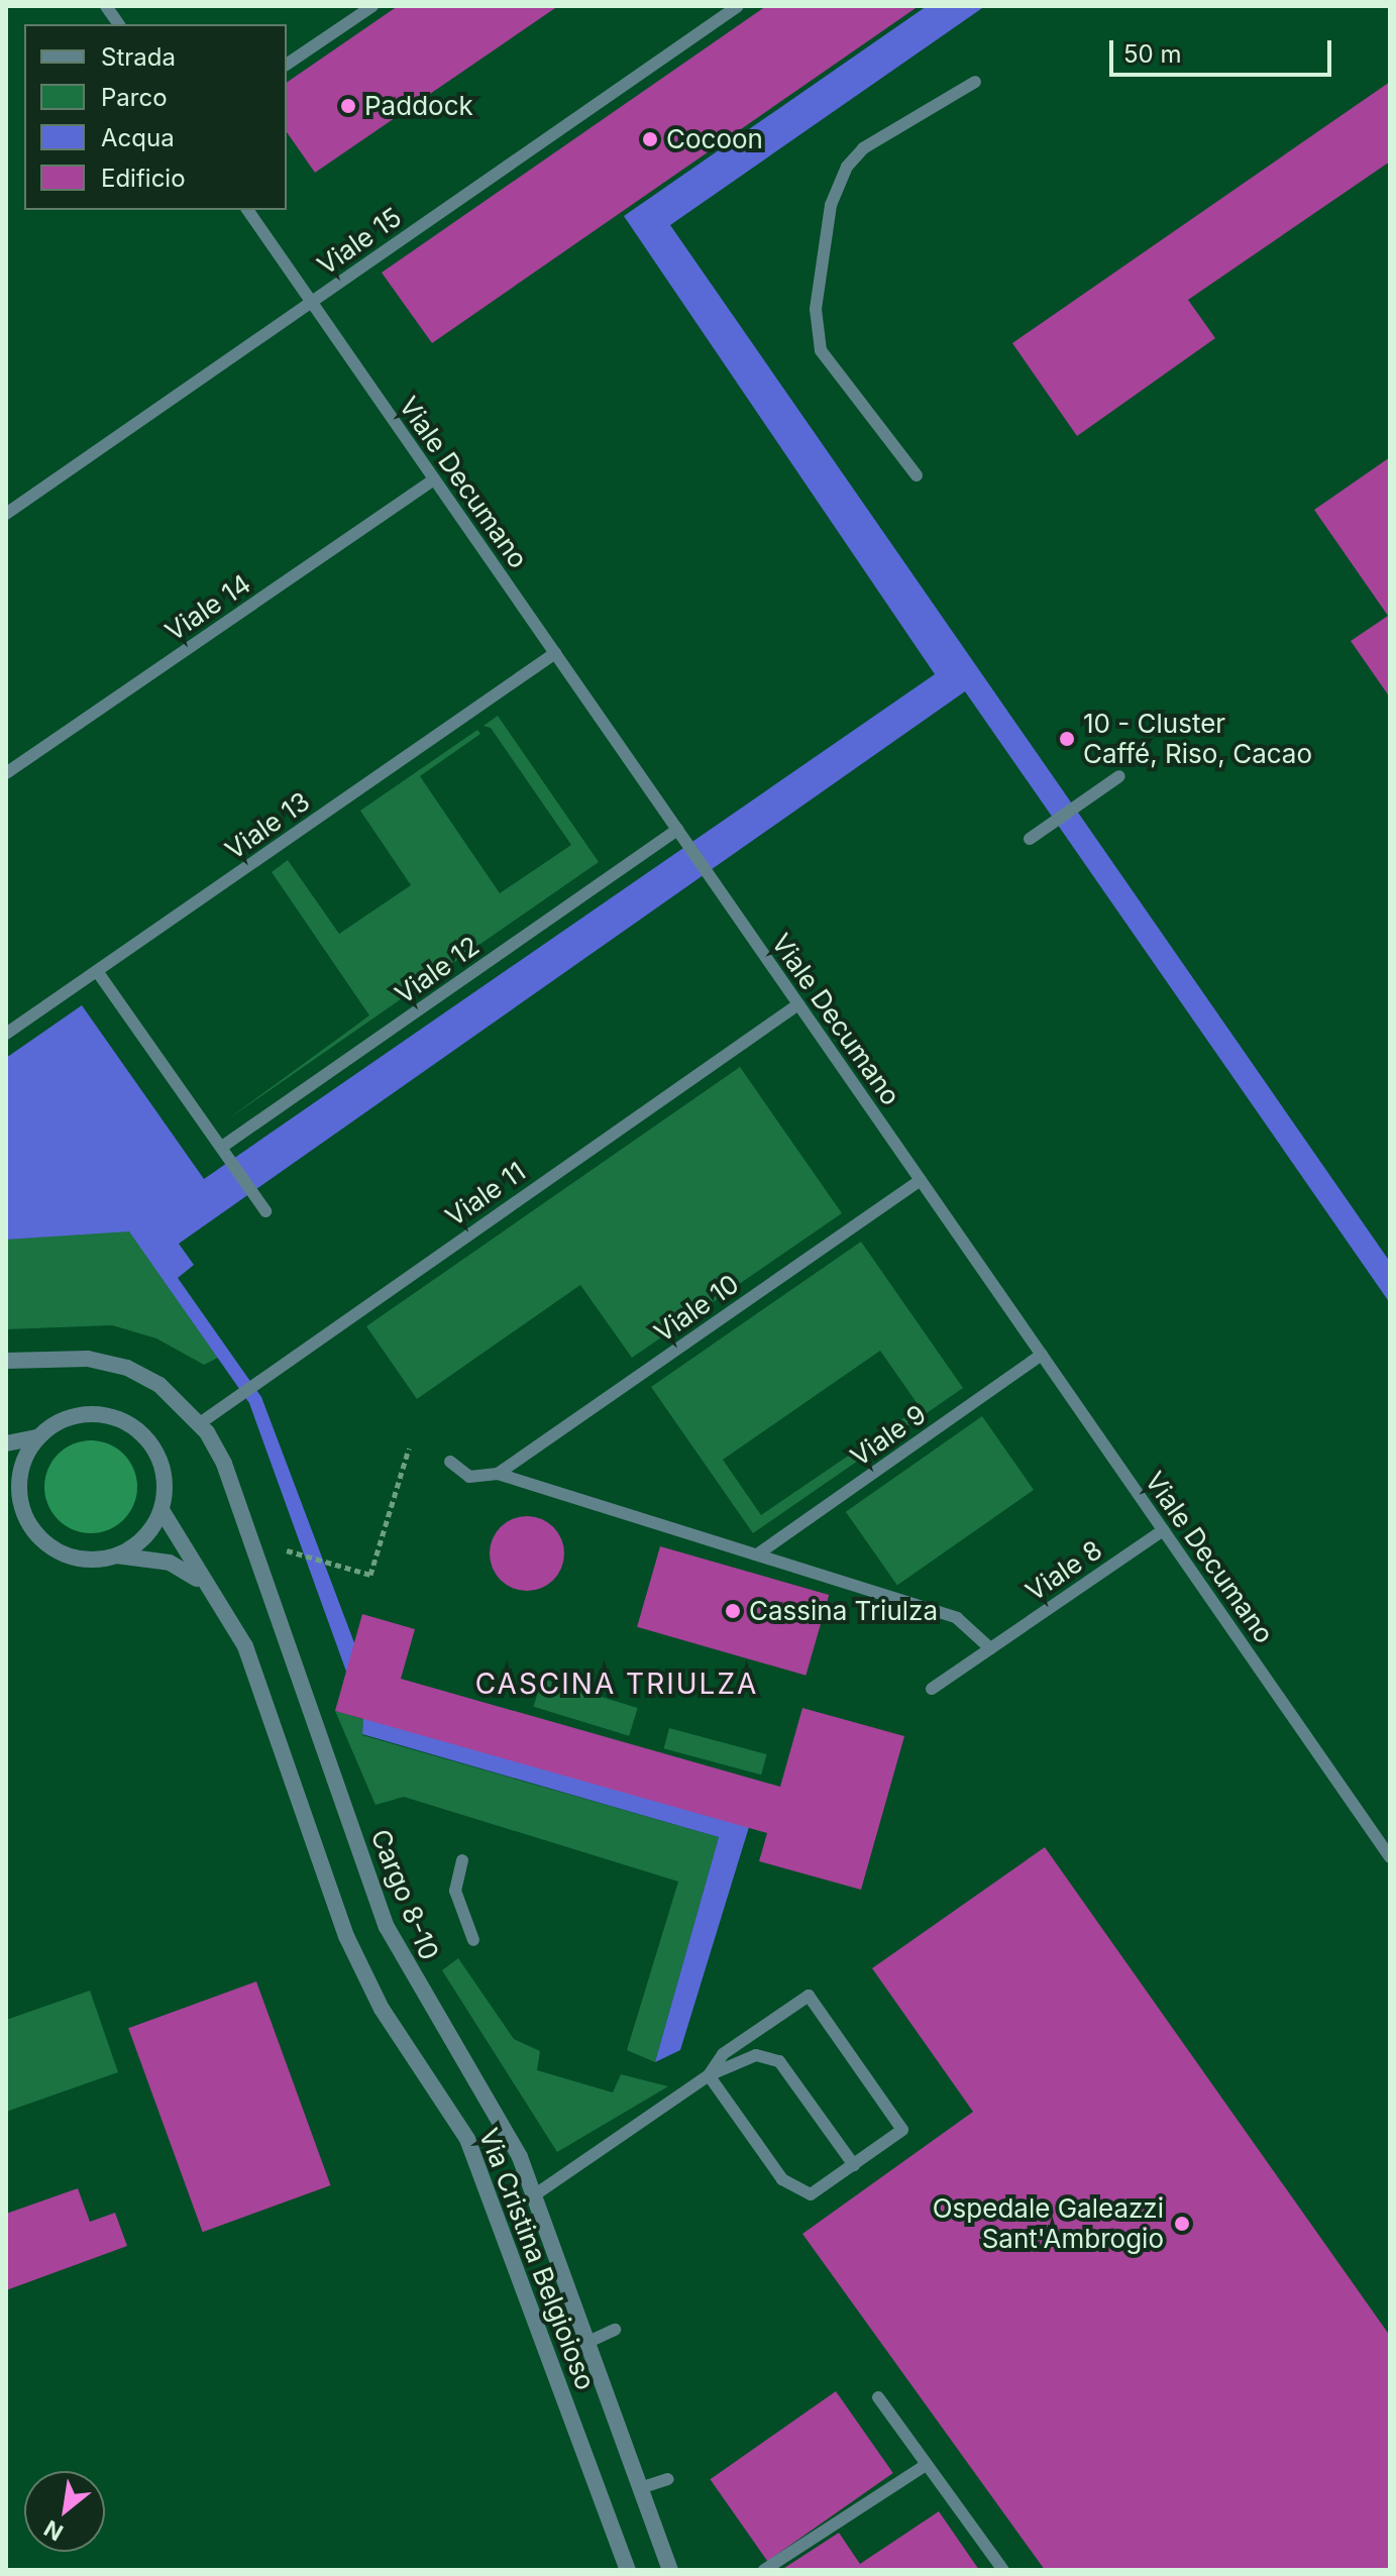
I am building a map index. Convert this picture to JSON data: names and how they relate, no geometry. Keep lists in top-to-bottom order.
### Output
{
  "streets": {
    "street": ["Cargo 8-10", "Via Cristina Belgioioso"],
    "lane": [
      "Viale 15",
      "Viale Decumano",
      "Viale 14",
      "Viale 13",
      "Viale 12",
      "Viale 11",
      "Viale 10",
      "Viale 9",
      "Viale 8"
    ]
  },
  "crossings": [
    ["Viale 15", "Viale Decumano"],
    ["Viale Decumano", "Viale 14"],
    ["Viale Decumano", "Viale 13"],
    ["Viale Decumano", "Viale 12"],
    ["Viale Decumano", "Viale 11"],
    ["Viale Decumano", "Viale 10"],
    ["Viale Decumano", "Viale 9"],
    ["Viale Decumano", "Viale 8"],
    ["Viale 11", "Cargo 8-10"]
  ],
  "districts": ["CASCINA TRIULZA"],
  "places": [
    "Paddock",
    "Cocoon",
    "10 - Cluster Caffé, Riso, Cacao",
    "Cassina Triulza",
    "Ospedale Galeazzi Sant'Ambrogio"
  ],
  "legend": [
    "Strada",
    "Parco",
    "Acqua",
    "Edificio"
  ],
  "scale_bar": "50 m",
  "north": "bottom left"
}
